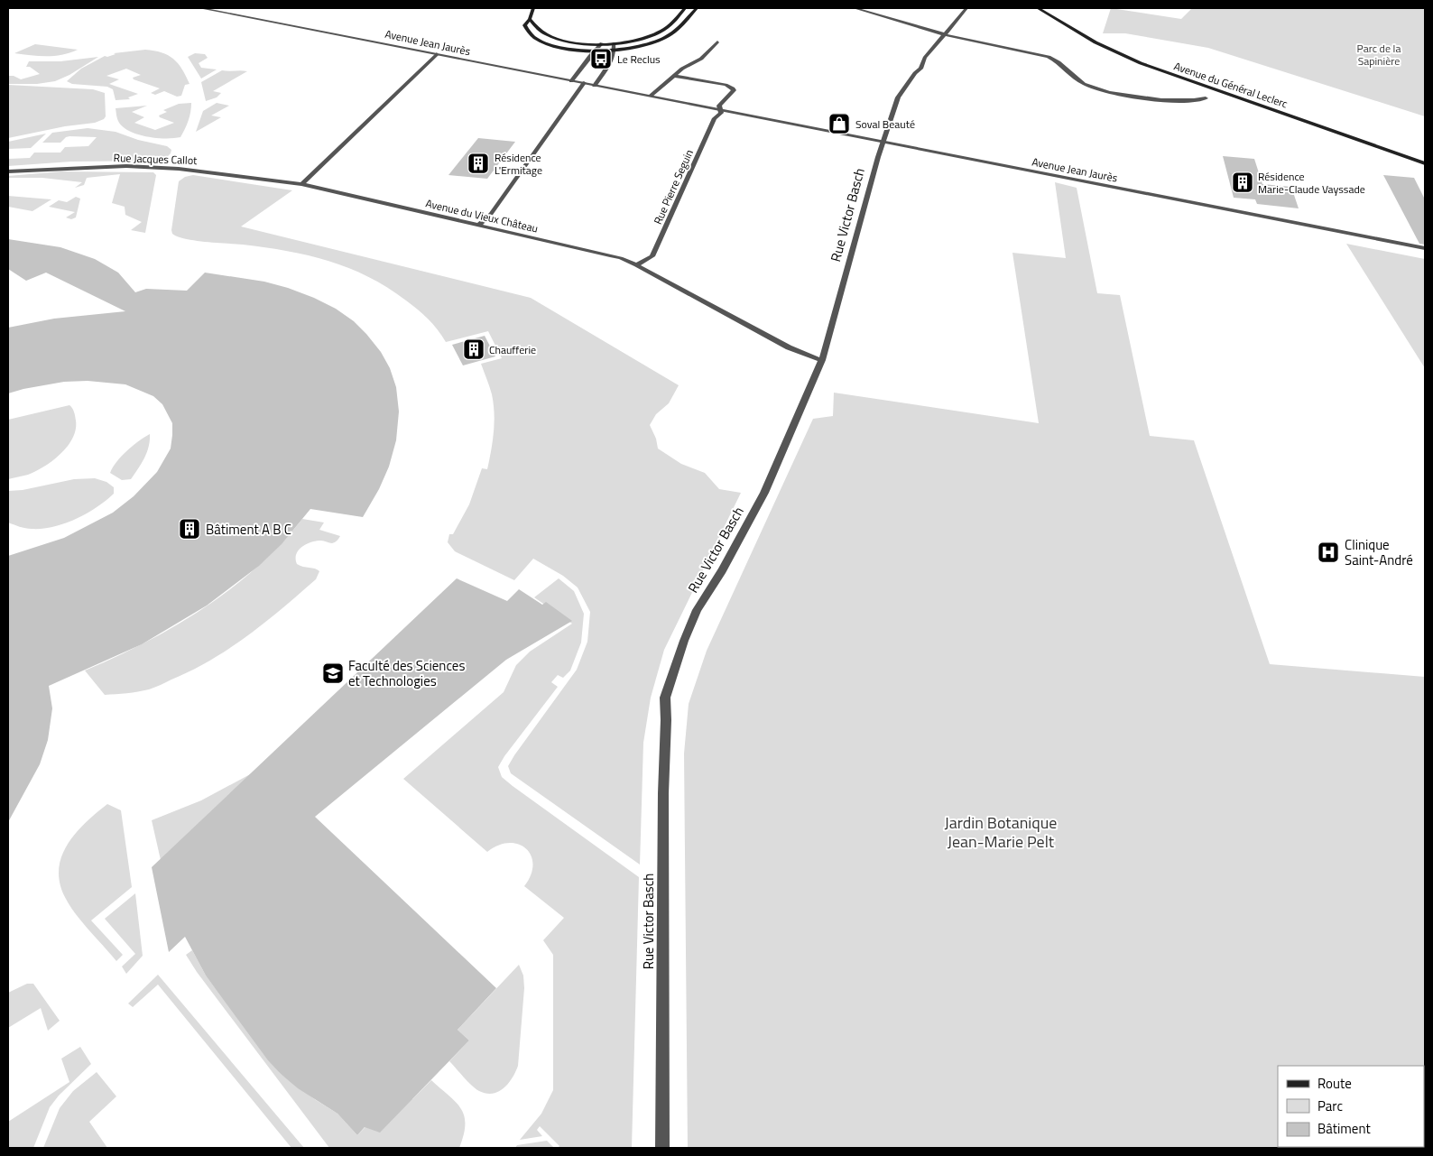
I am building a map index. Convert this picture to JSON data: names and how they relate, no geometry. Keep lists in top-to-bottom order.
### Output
{
  "streets": {
    "main road": ["Avenue du Général Leclerc"],
    "street": [
      "Avenue Jean Jaurès",
      "Rue Jacques Callot",
      "Rue Pierre Seguin",
      "Rue Victor Basch",
      "Avenue du Vieux Château"
    ]
  },
  "crossings": [
    ["Avenue Jean Jaurès", "Rue Pierre Seguin"],
    ["Avenue Jean Jaurès", "Rue Victor Basch"],
    ["Rue Jacques Callot", "Avenue du Vieux Château"],
    ["Rue Pierre Seguin", "Avenue du Vieux Château"],
    ["Rue Victor Basch", "Avenue du Vieux Château"]
  ],
  "parks": ["Parc de la Sapinière", "Jardin Botanique Jean-Marie Pelt"],
  "places": {
    "bus stop": ["Le Reclus"],
    "shop": ["Soval Beauté"],
    "building": [
      "Résidence L'Ermitage",
      "Résidence Marie-Claude Vayssade",
      "Chaufferie",
      "Bâtiment A B C"
    ],
    "hospital": ["Clinique Saint-André"],
    "school or university": ["Faculté des Sciences et Technologies"]
  },
  "legend": ["Route", "Parc", "Bâtiment"]
}
